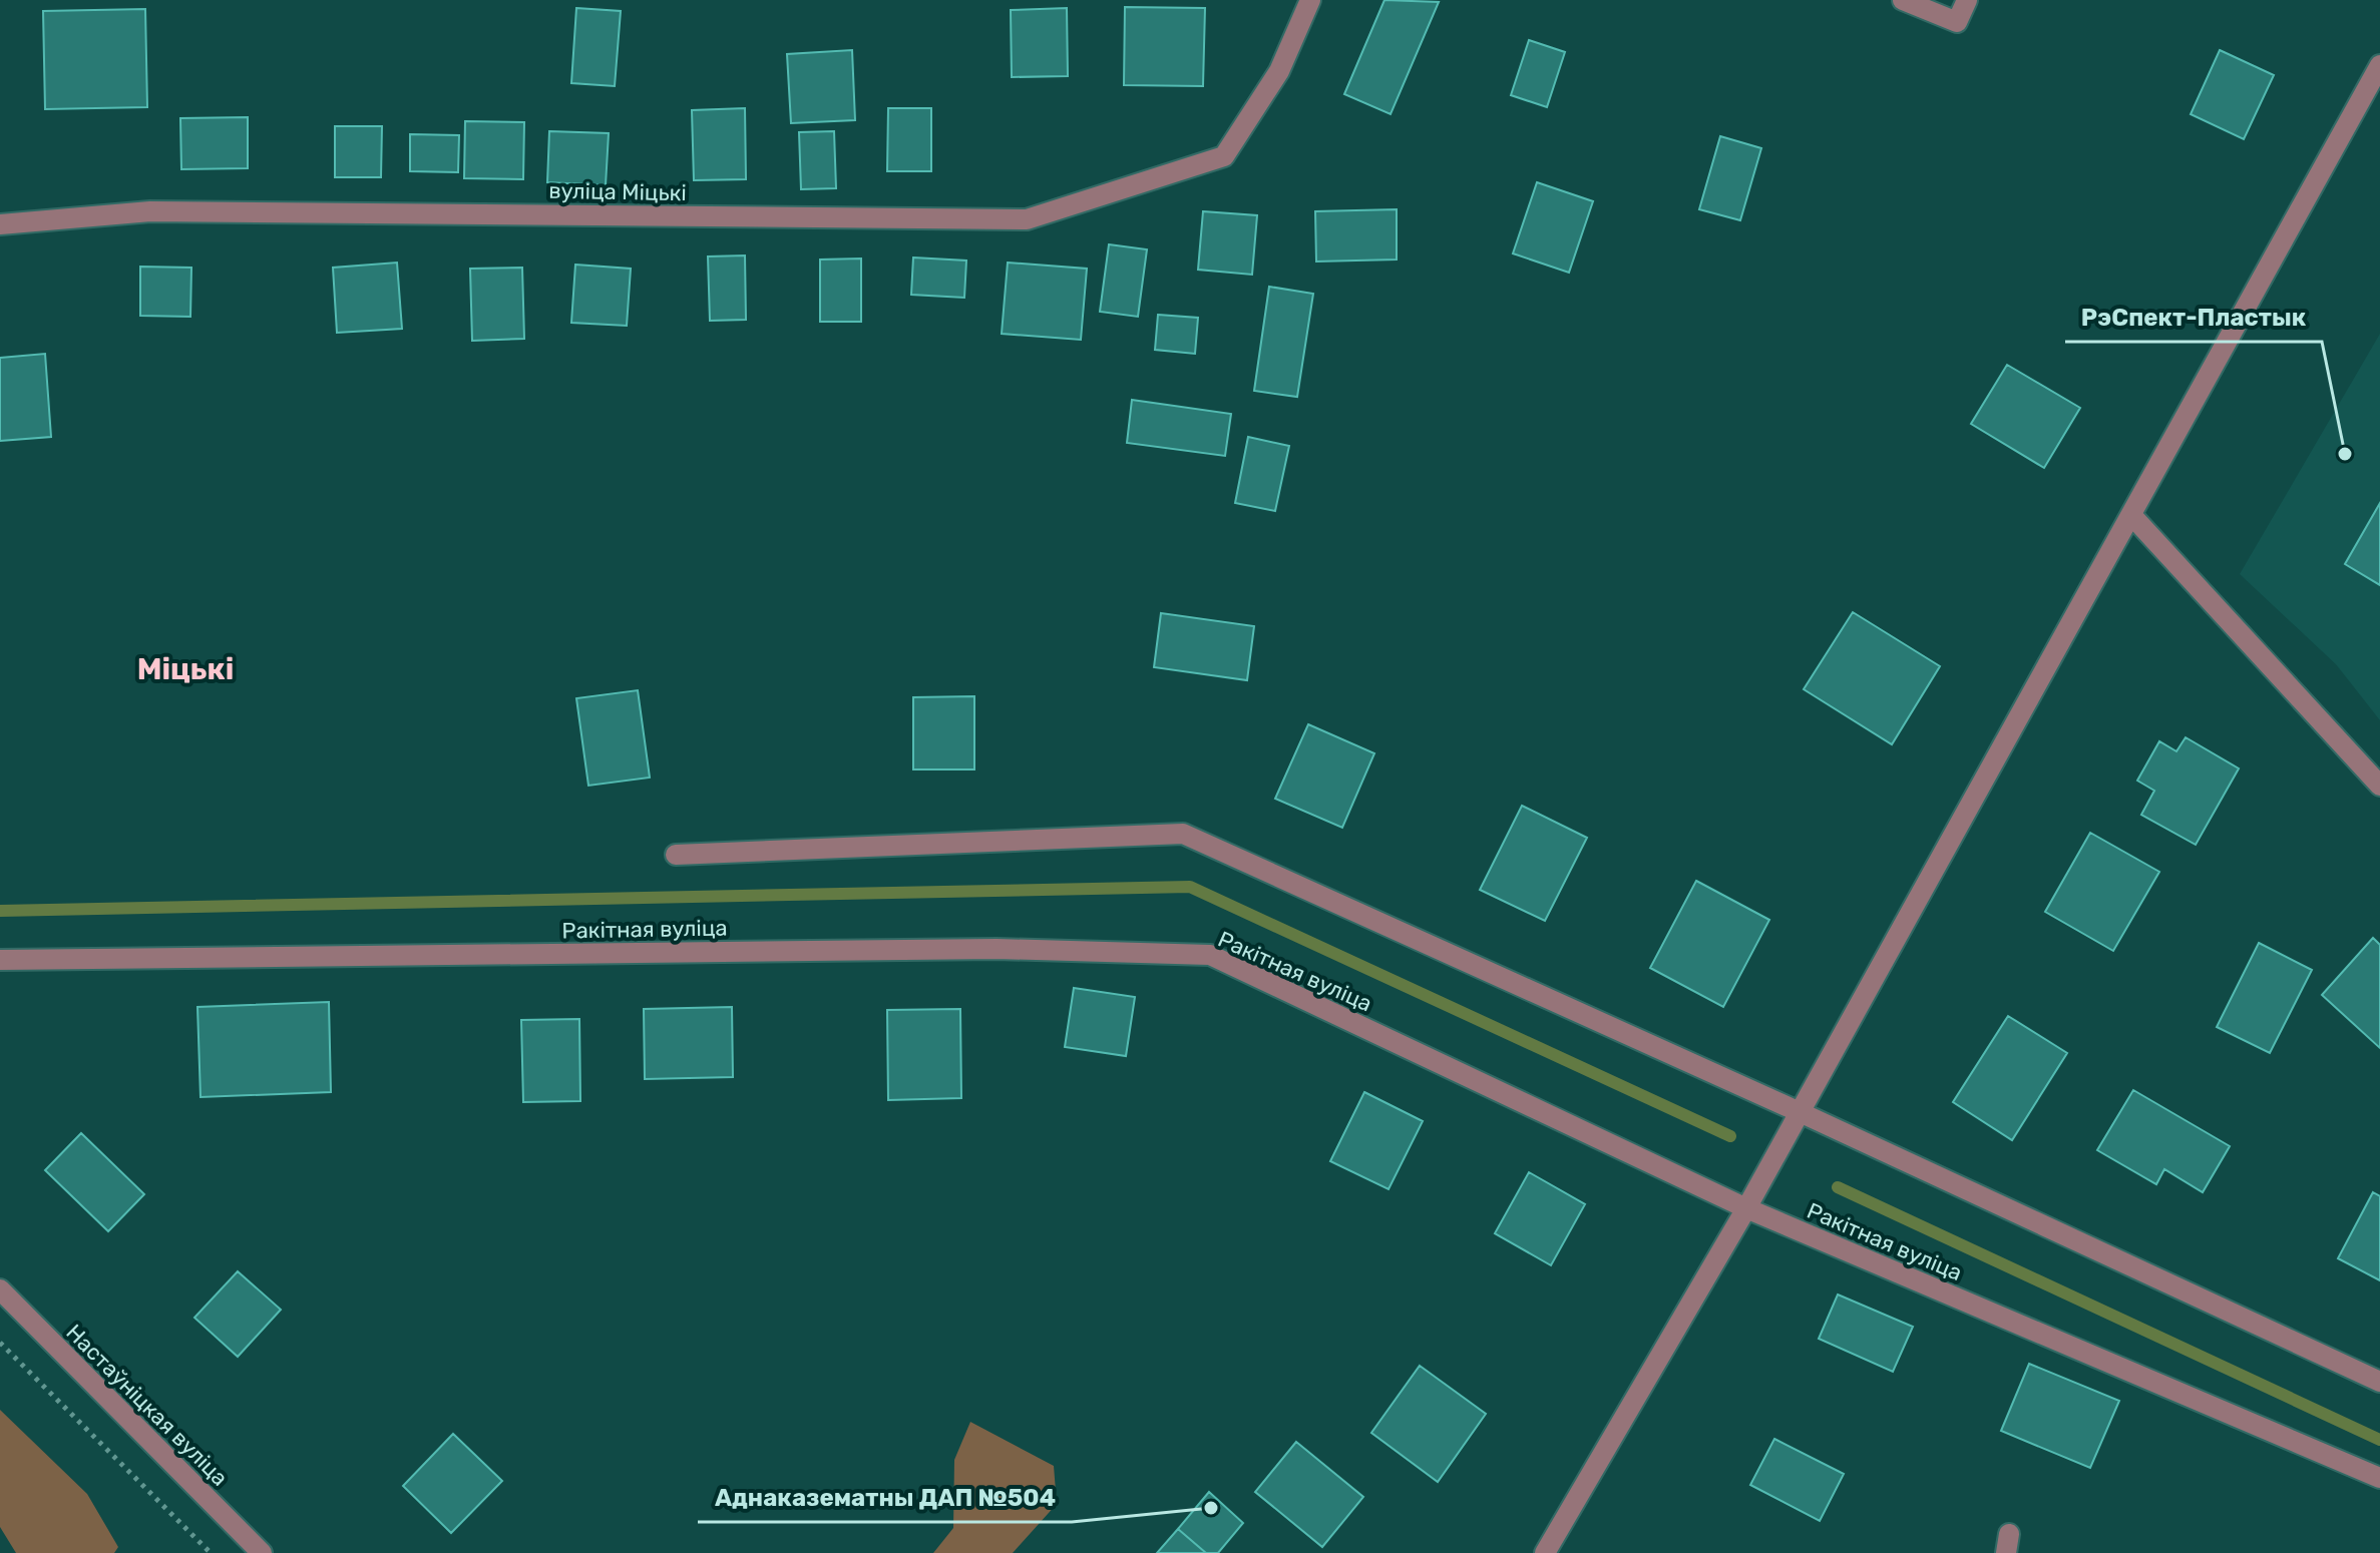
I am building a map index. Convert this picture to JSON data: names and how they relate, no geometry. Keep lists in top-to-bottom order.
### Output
{
  "streets": {
    "street": ["вуліца Міцькі", "Ракітная вуліца", "Настаўніцкая вуліца"]
  },
  "districts": ["Міцькі"],
  "places": ["РэСпект-Пластык", "Аднаказематны ДАП №504"]
}
